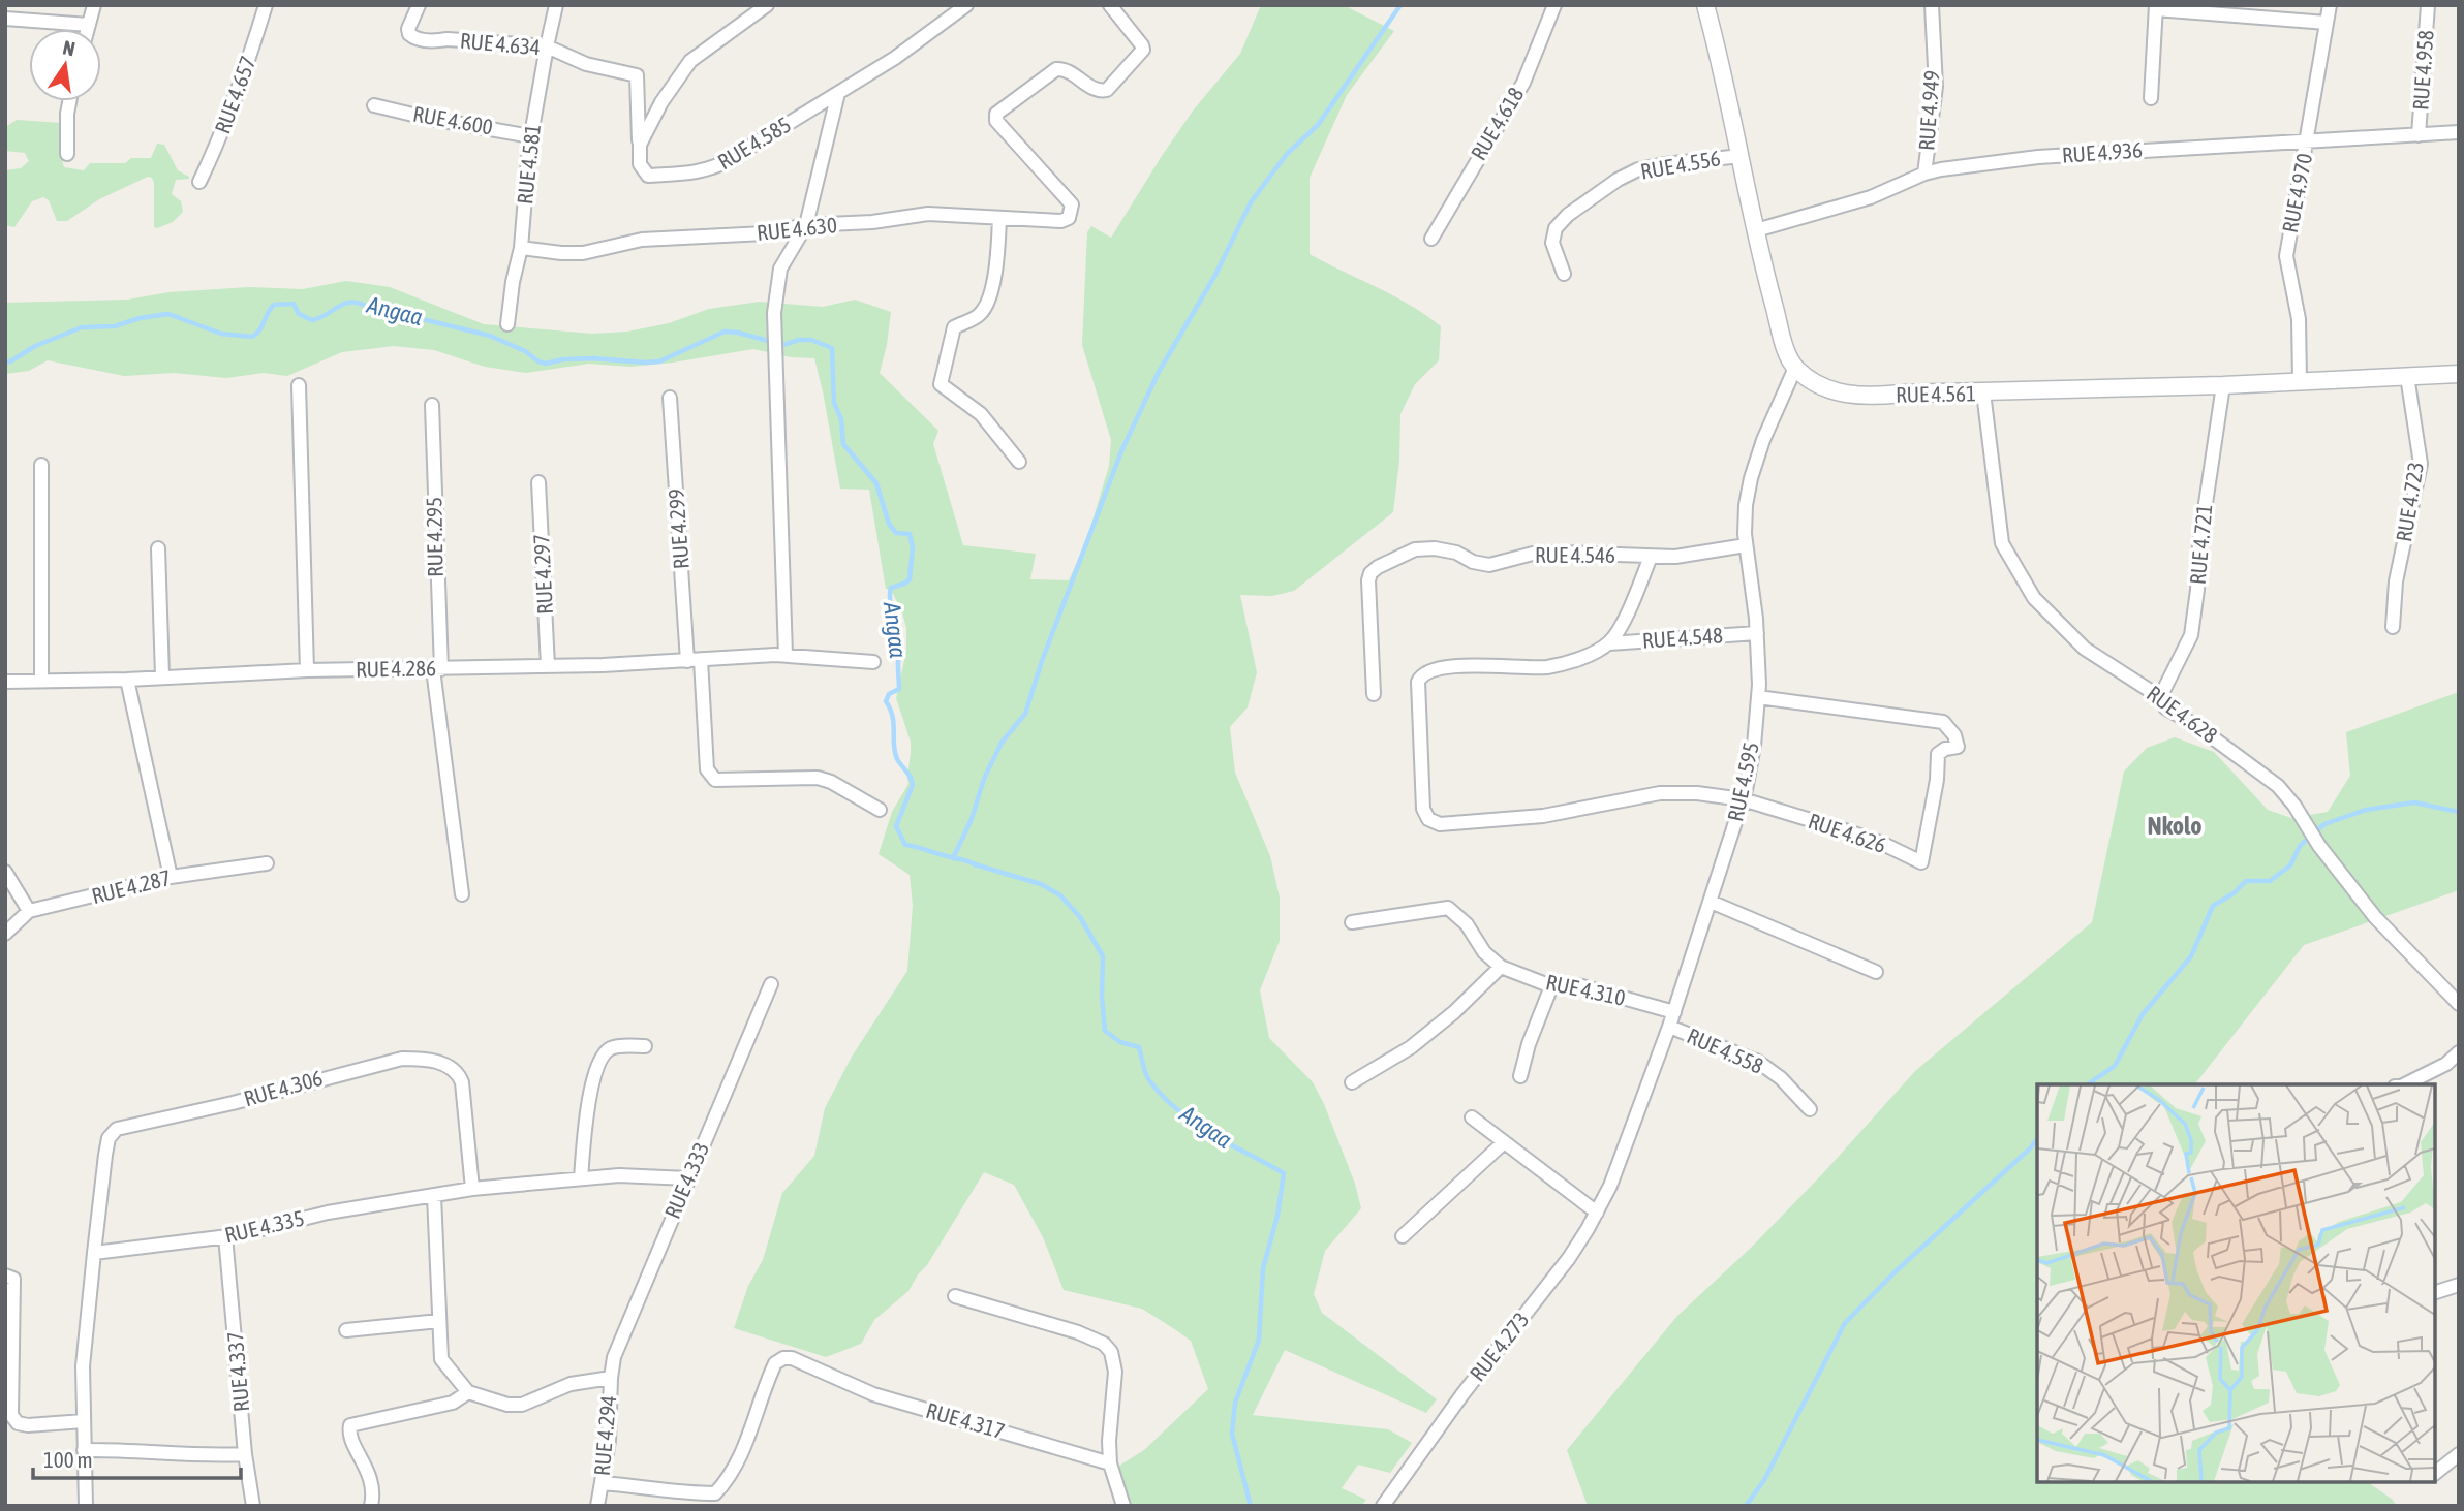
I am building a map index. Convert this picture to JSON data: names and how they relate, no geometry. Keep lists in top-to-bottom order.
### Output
{
  "streets": {
    "main road": ["RUE 4.561"],
    "street": [
      "RUE 4.634",
      "RUE 4.958",
      "RUE 4.657",
      "RUE 4.949",
      "RUE 4.600",
      "RUE 4.618",
      "RUE 4.585",
      "RUE 4.936",
      "RUE 4.581",
      "RUE 4.556",
      "RUE 4.970",
      "RUE 4.630",
      "RUE 4.723",
      "RUE 4.299",
      "RUE 4.295",
      "RUE 4.721",
      "RUE 4.546",
      "RUE 4.297",
      "RUE 4.548",
      "RUE 4.286",
      "RUE 4.628",
      "RUE 4.595",
      "RUE 4.626",
      "RUE 4.287",
      "RUE 4.310",
      "RUE 4.558",
      "RUE 4.306",
      "RUE 4.333",
      "RUE 4.335",
      "RUE 4.273",
      "RUE 4.337",
      "RUE 4.317",
      "RUE 4.294"
    ]
  },
  "crossings": [
    ["RUE 4.634", "RUE 4.585"],
    ["RUE 4.634", "RUE 4.581"],
    ["RUE 4.958", "RUE 4.936"],
    ["RUE 4.949", "RUE 4.936"],
    ["RUE 4.600", "RUE 4.581"],
    ["RUE 4.936", "RUE 4.970"],
    ["RUE 4.581", "RUE 4.630"],
    ["RUE 4.970", "RUE 4.561"],
    ["RUE 4.561", "RUE 4.723"],
    ["RUE 4.561", "RUE 4.721"],
    ["RUE 4.561", "RUE 4.628"],
    ["RUE 4.561", "RUE 4.595"],
    ["RUE 4.299", "RUE 4.286"],
    ["RUE 4.295", "RUE 4.286"],
    ["RUE 4.721", "RUE 4.628"],
    ["RUE 4.546", "RUE 4.595"],
    ["RUE 4.297", "RUE 4.286"],
    ["RUE 4.548", "RUE 4.595"],
    ["RUE 4.548", "RUE 4.626"],
    ["RUE 4.595", "RUE 4.626"],
    ["RUE 4.595", "RUE 4.310"],
    ["RUE 4.595", "RUE 4.558"],
    ["RUE 4.595", "RUE 4.273"],
    ["RUE 4.306", "RUE 4.335"],
    ["RUE 4.333", "RUE 4.335"],
    ["RUE 4.333", "RUE 4.294"],
    ["RUE 4.335", "RUE 4.337"],
    ["RUE 4.317", "RUE 4.294"]
  ],
  "districts": ["Nkolo"],
  "water": ["Angaa"],
  "scale_bar": "100 m",
  "north": "top"
}
